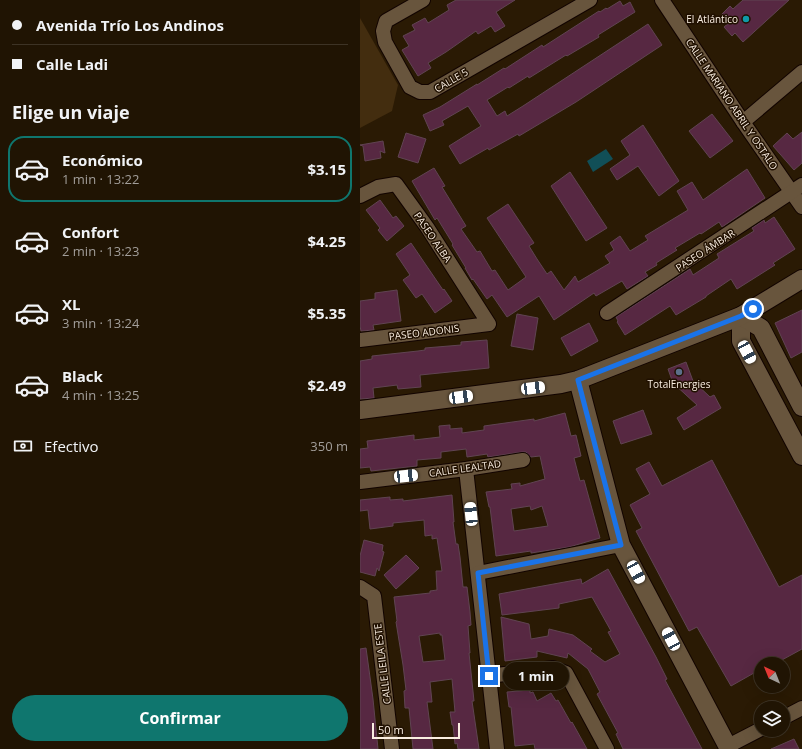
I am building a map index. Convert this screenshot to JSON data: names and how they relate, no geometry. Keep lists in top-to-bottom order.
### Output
{
  "streets": {
    "street": [
      "CALLE 5",
      "CALLE MARIANO ABRIL Y OSTALO",
      "PASEO ALBA",
      "PASEO ÁMBAR",
      "PASEO ADONIS",
      "CALLE LEALTAD",
      "CALLE LEILA ESTE"
    ]
  },
  "crossings": [
    ["CALLE MARIANO ABRIL Y OSTALO", "PASEO ÁMBAR"],
    ["PASEO ALBA", "PASEO ADONIS"]
  ],
  "places": ["El Atlántico", "TotalEnergies"],
  "scale_bar": "50 m",
  "north": "top left",
  "page": {
    "banner": ["Avenida Trío Los Andinos", "Calle Ladi"],
    "heading": "Elige un viaje",
    "list": [
      {
        "name": "Económico",
        "note": "1 min · 13:22",
        "value": "$3.15"
      },
      {
        "name": "Confort",
        "note": "2 min · 13:23",
        "value": "$4.25"
      },
      {
        "name": "XL",
        "note": "3 min · 13:24",
        "value": "$5.35"
      },
      {
        "name": "Black",
        "note": "4 min · 13:25",
        "value": "$2.49"
      }
    ],
    "pay": ["Efectivo", "350 m"],
    "bubble": "1 min",
    "buttons": "Confirmar",
    "scale": "50 m"
  }
}
